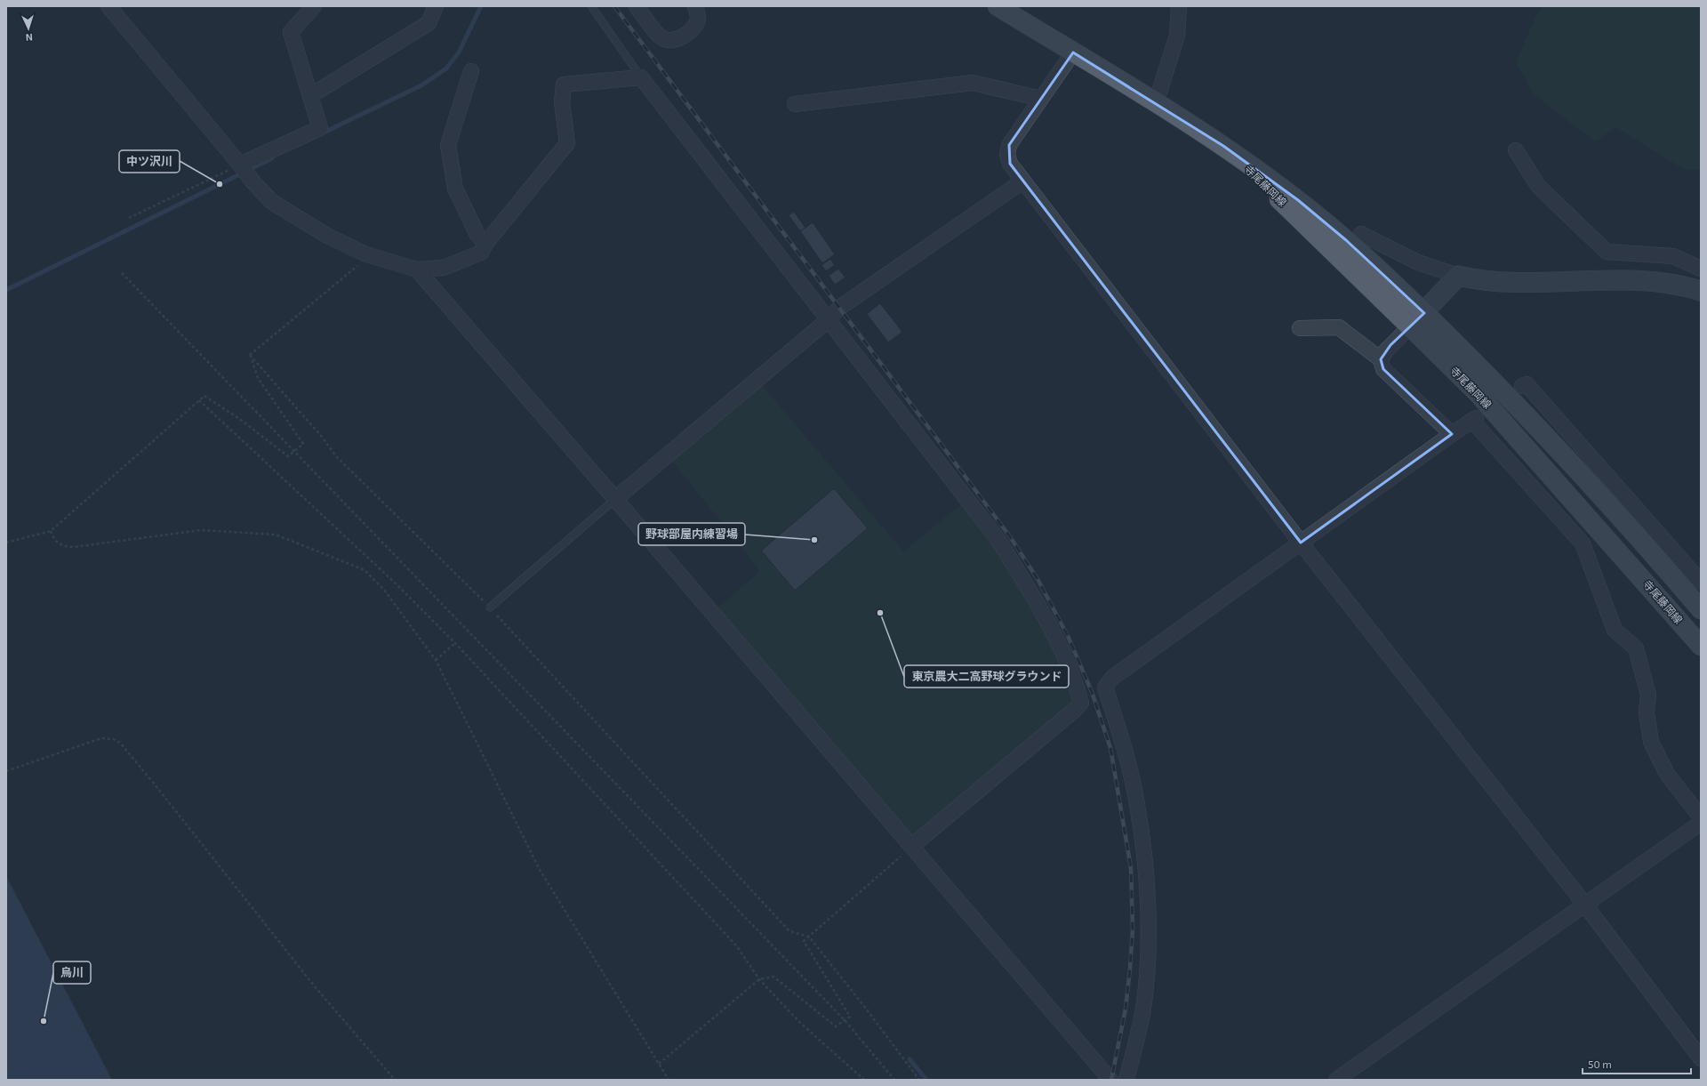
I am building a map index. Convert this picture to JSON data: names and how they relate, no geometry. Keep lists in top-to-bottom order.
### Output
{
  "streets": {
    "main road": ["寺尾藤岡線"]
  },
  "places": [
    "中ツ沢川",
    "野球部屋内練習場",
    "東京農大二高野球グラウンド",
    "烏川"
  ],
  "scale_bar": "50 m",
  "north": "bottom"
}
